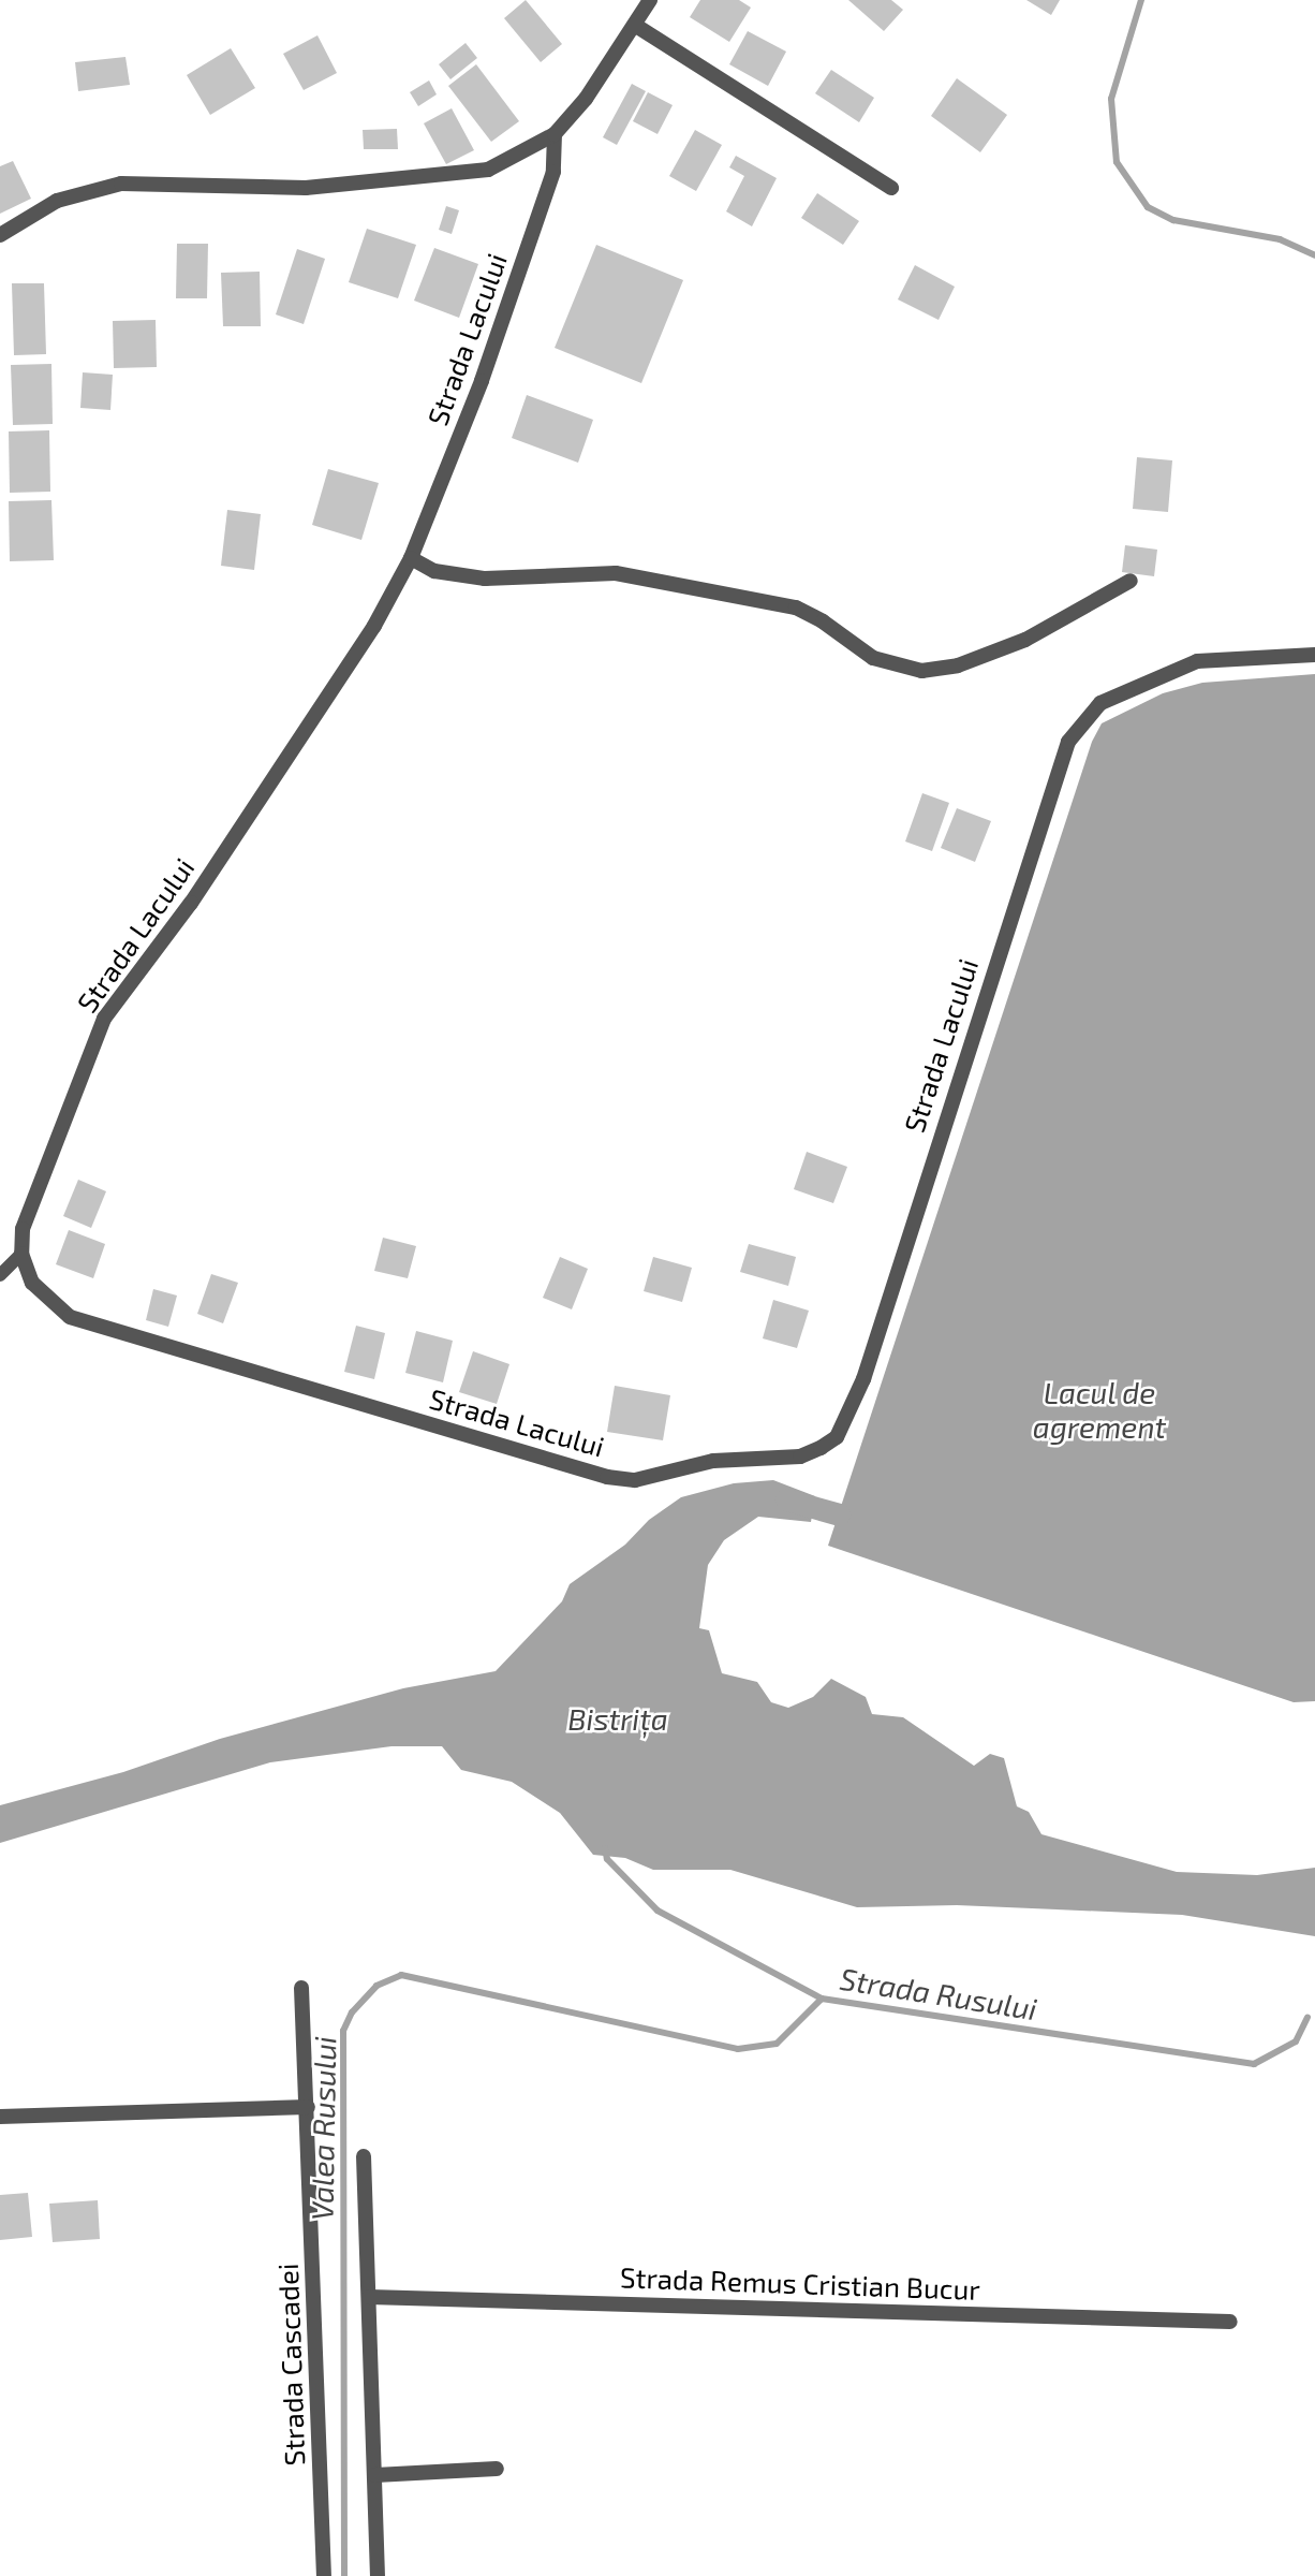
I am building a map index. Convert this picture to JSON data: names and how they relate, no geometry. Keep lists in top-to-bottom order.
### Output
{
  "streets": {
    "street": ["Strada Lacului", "Strada Remus Cristian Bucur", "Strada Cascadei"]
  },
  "water": [
    "Lacul de agrement",
    "Bistrița",
    "Strada Rusului",
    "Valea Rusului"
  ]
}
